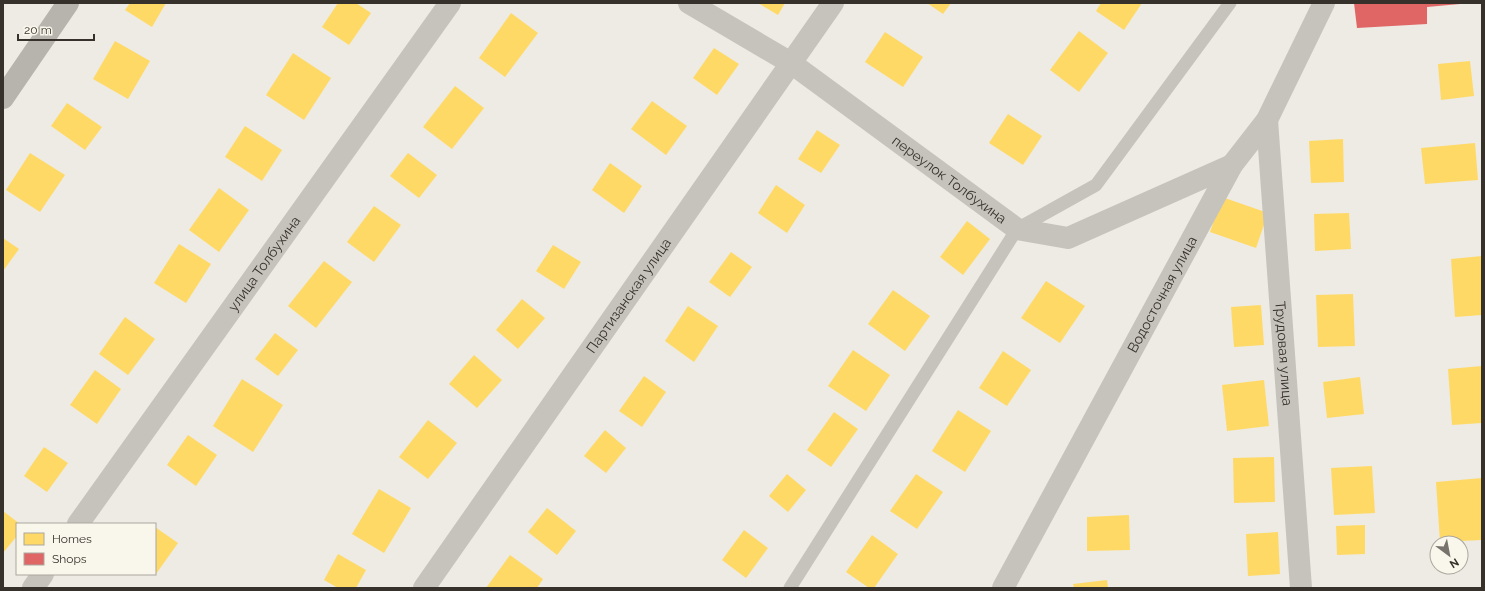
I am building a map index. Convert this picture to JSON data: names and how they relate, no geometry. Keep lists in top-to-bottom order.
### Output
{
  "streets": {
    "street": [
      "переулок Толбухина",
      "улица Толбухина",
      "Водосточная улица",
      "Партизанская улица",
      "Трудовая улица"
    ]
  },
  "crossings": [
    ["переулок Толбухина", "Водосточная улица"],
    ["переулок Толбухина", "Партизанская улица"],
    ["Водосточная улица", "Трудовая улица"]
  ],
  "legend": ["Homes", "Shops"],
  "scale_bar": "20 m",
  "north": "bottom right"
}
